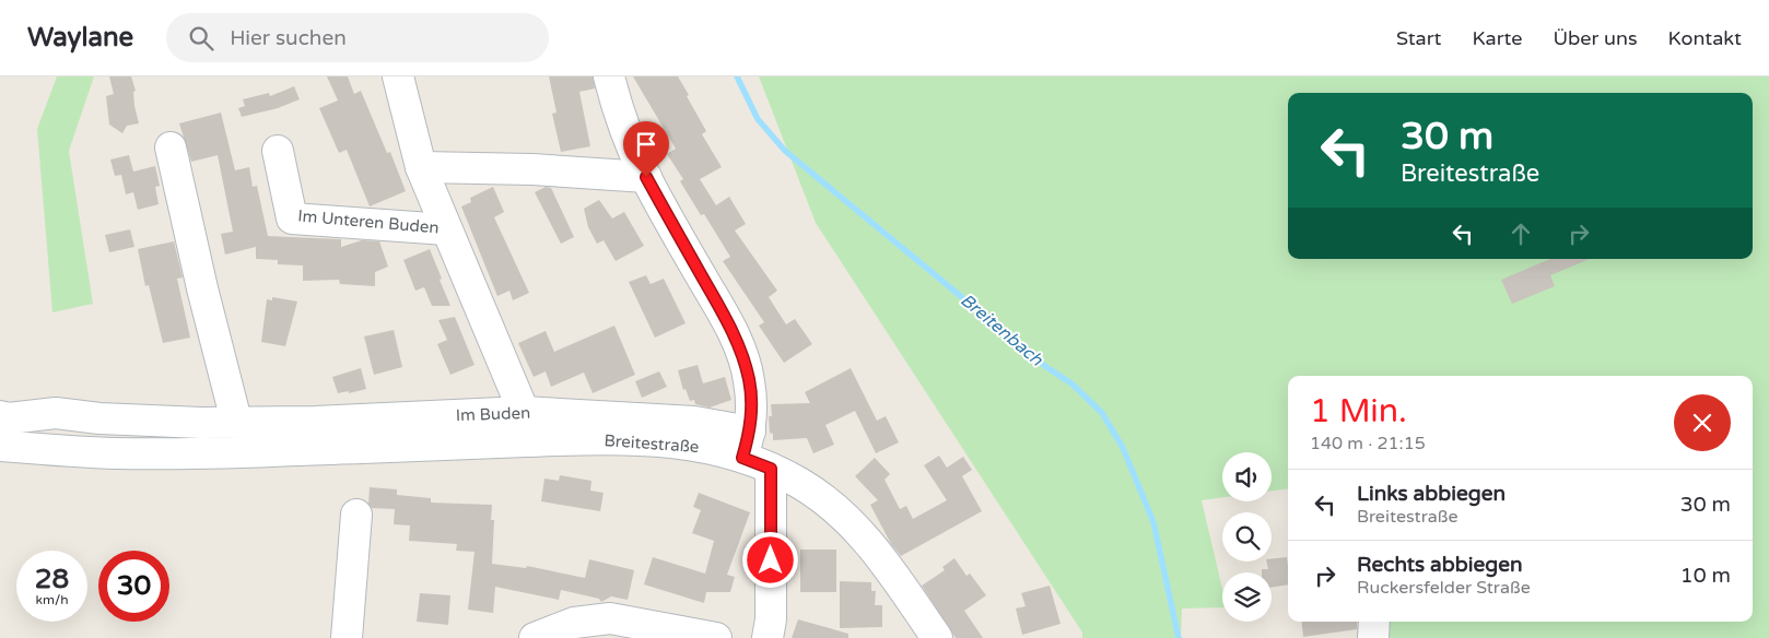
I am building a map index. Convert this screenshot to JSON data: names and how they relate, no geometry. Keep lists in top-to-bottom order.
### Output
{
  "streets": {
    "street": ["Im Unteren Buden", "Im Buden", "Breitestraße"]
  },
  "crossings": [
    ["Im Unteren Buden", "Im Buden"],
    ["Im Buden", "Breitestraße"]
  ],
  "water": ["Breitenbach"],
  "page": {
    "header": "Waylane",
    "search": "Hier suchen",
    "nav": [
      "Start",
      "Karte",
      "Über uns",
      "Kontakt"
    ],
    "turn": ["30 m", "Breitestraße"],
    "heading": ["1 Min.", "140 m · 21:15"],
    "list": [
      {
        "name": "Links abbiegen",
        "note": "Breitestraße",
        "value": "30 m"
      },
      {
        "name": "Rechts abbiegen",
        "note": "Ruckersfelder Straße",
        "value": "10 m"
      }
    ],
    "speed": "28 km/h",
    "limit": "30"
  }
}
